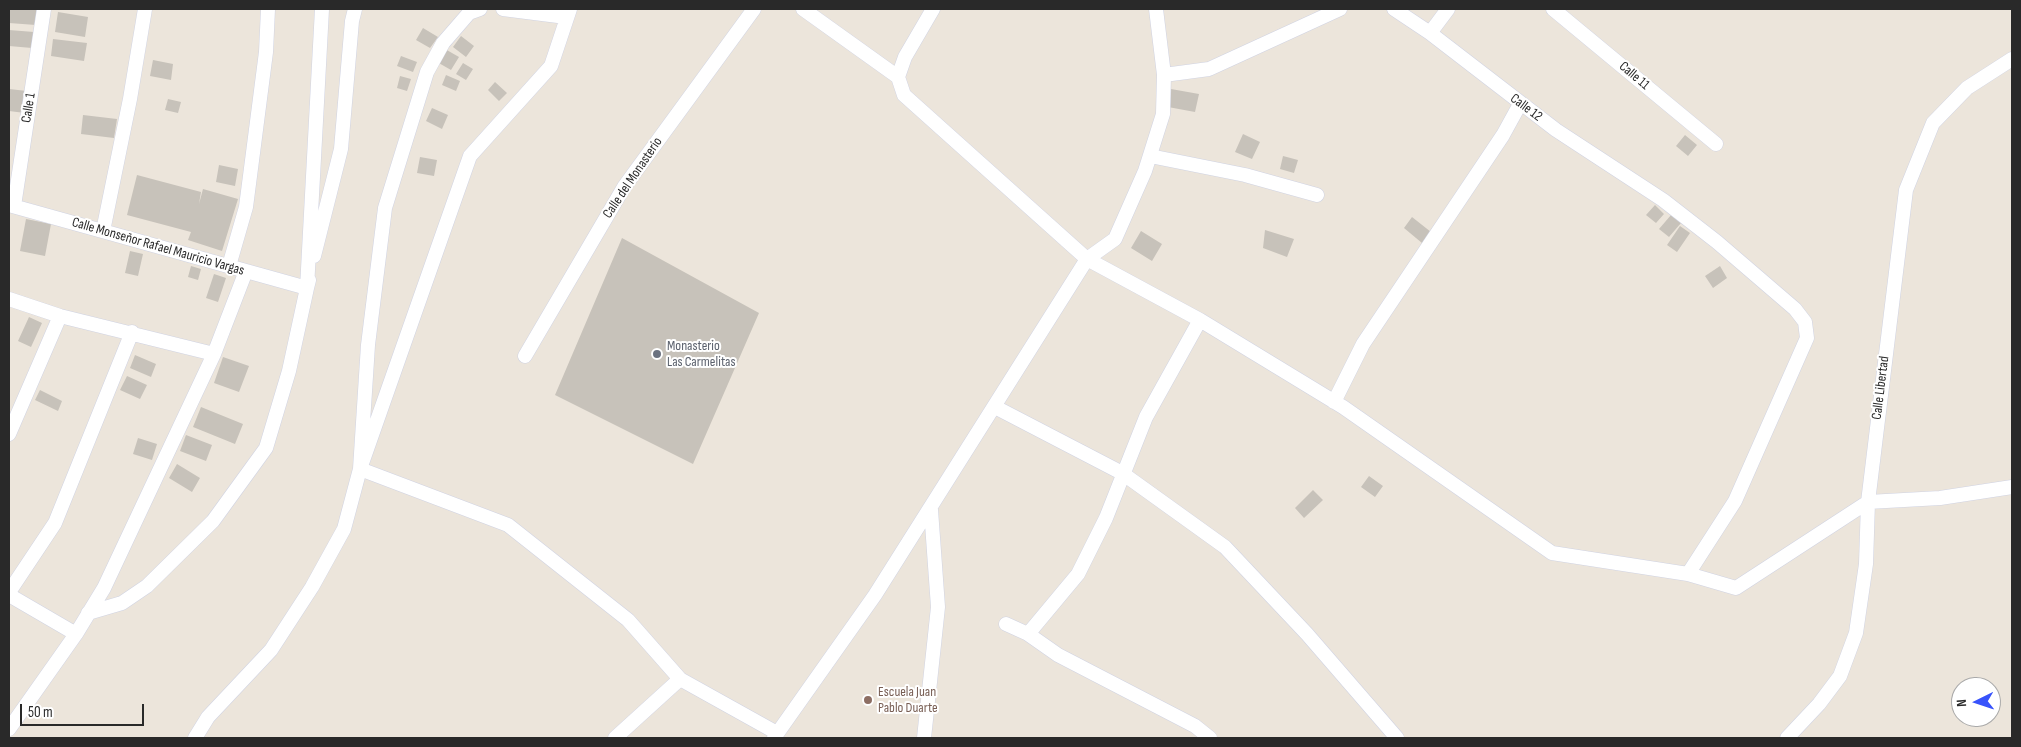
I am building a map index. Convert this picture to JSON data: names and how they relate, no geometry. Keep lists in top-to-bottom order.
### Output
{
  "streets": {
    "street": [
      "Calle 11",
      "Calle 1",
      "Calle 12",
      "Calle del Monasterio",
      "Calle Monseñor Rafael Mauricio Vargas",
      "Calle Libertad"
    ]
  },
  "crossings": [
    ["Calle 1", "Calle Monseñor Rafael Mauricio Vargas"]
  ],
  "places": ["Monasterio Las Carmelitas", "Escuela Juan Pablo Duarte"],
  "scale_bar": "50 m",
  "north": "left"
}
